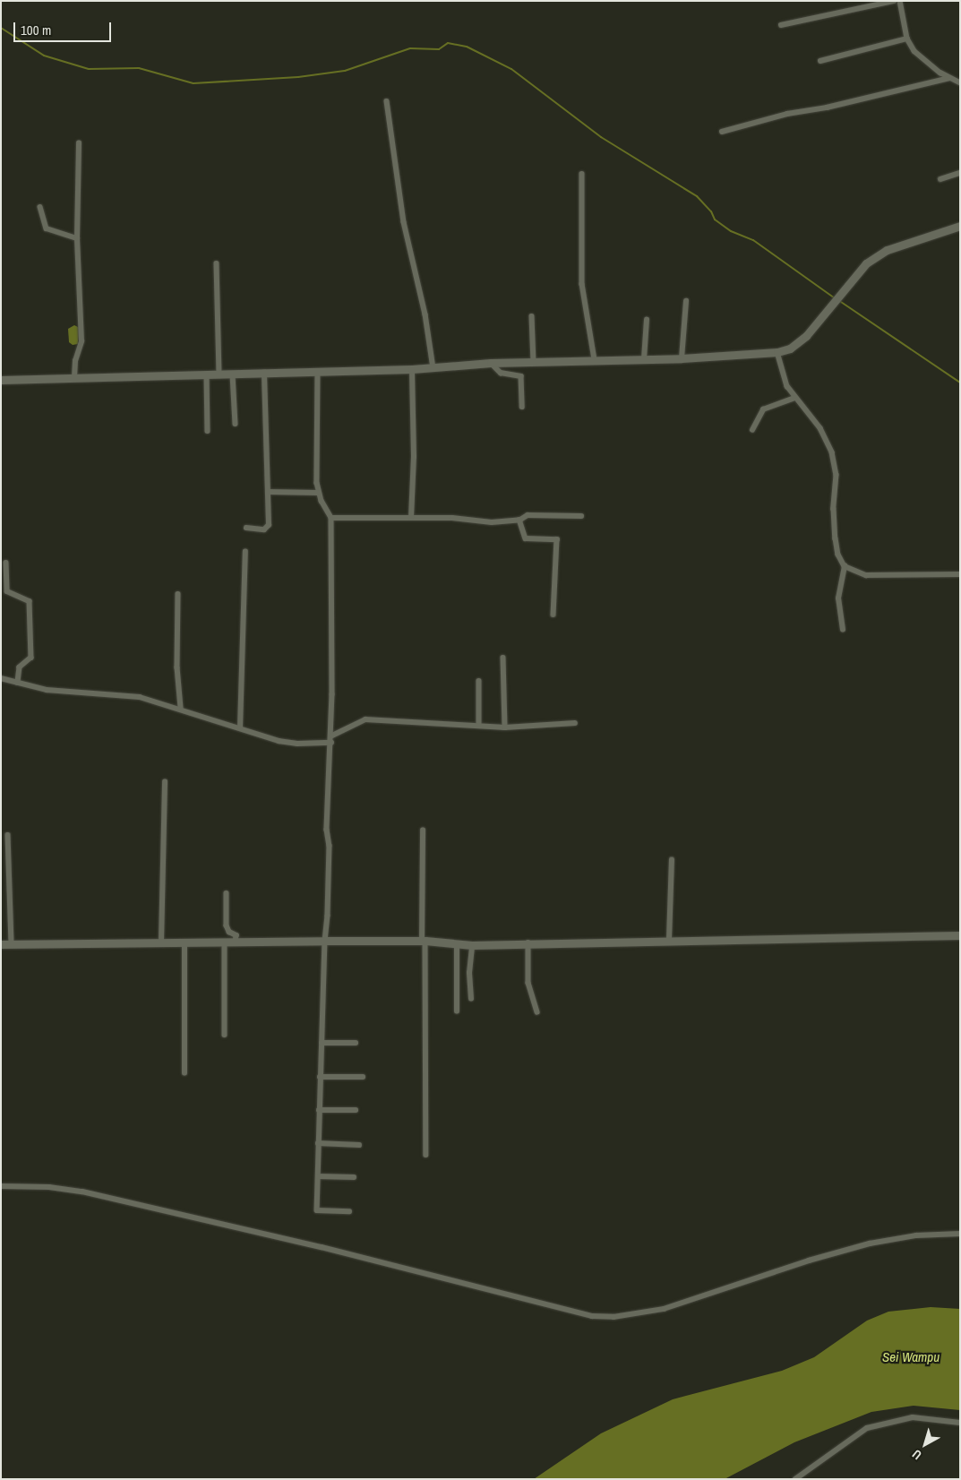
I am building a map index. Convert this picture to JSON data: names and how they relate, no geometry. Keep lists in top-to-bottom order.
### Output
{
  "water": ["Sei Wampu"],
  "scale_bar": "100 m",
  "north": "bottom left"
}
